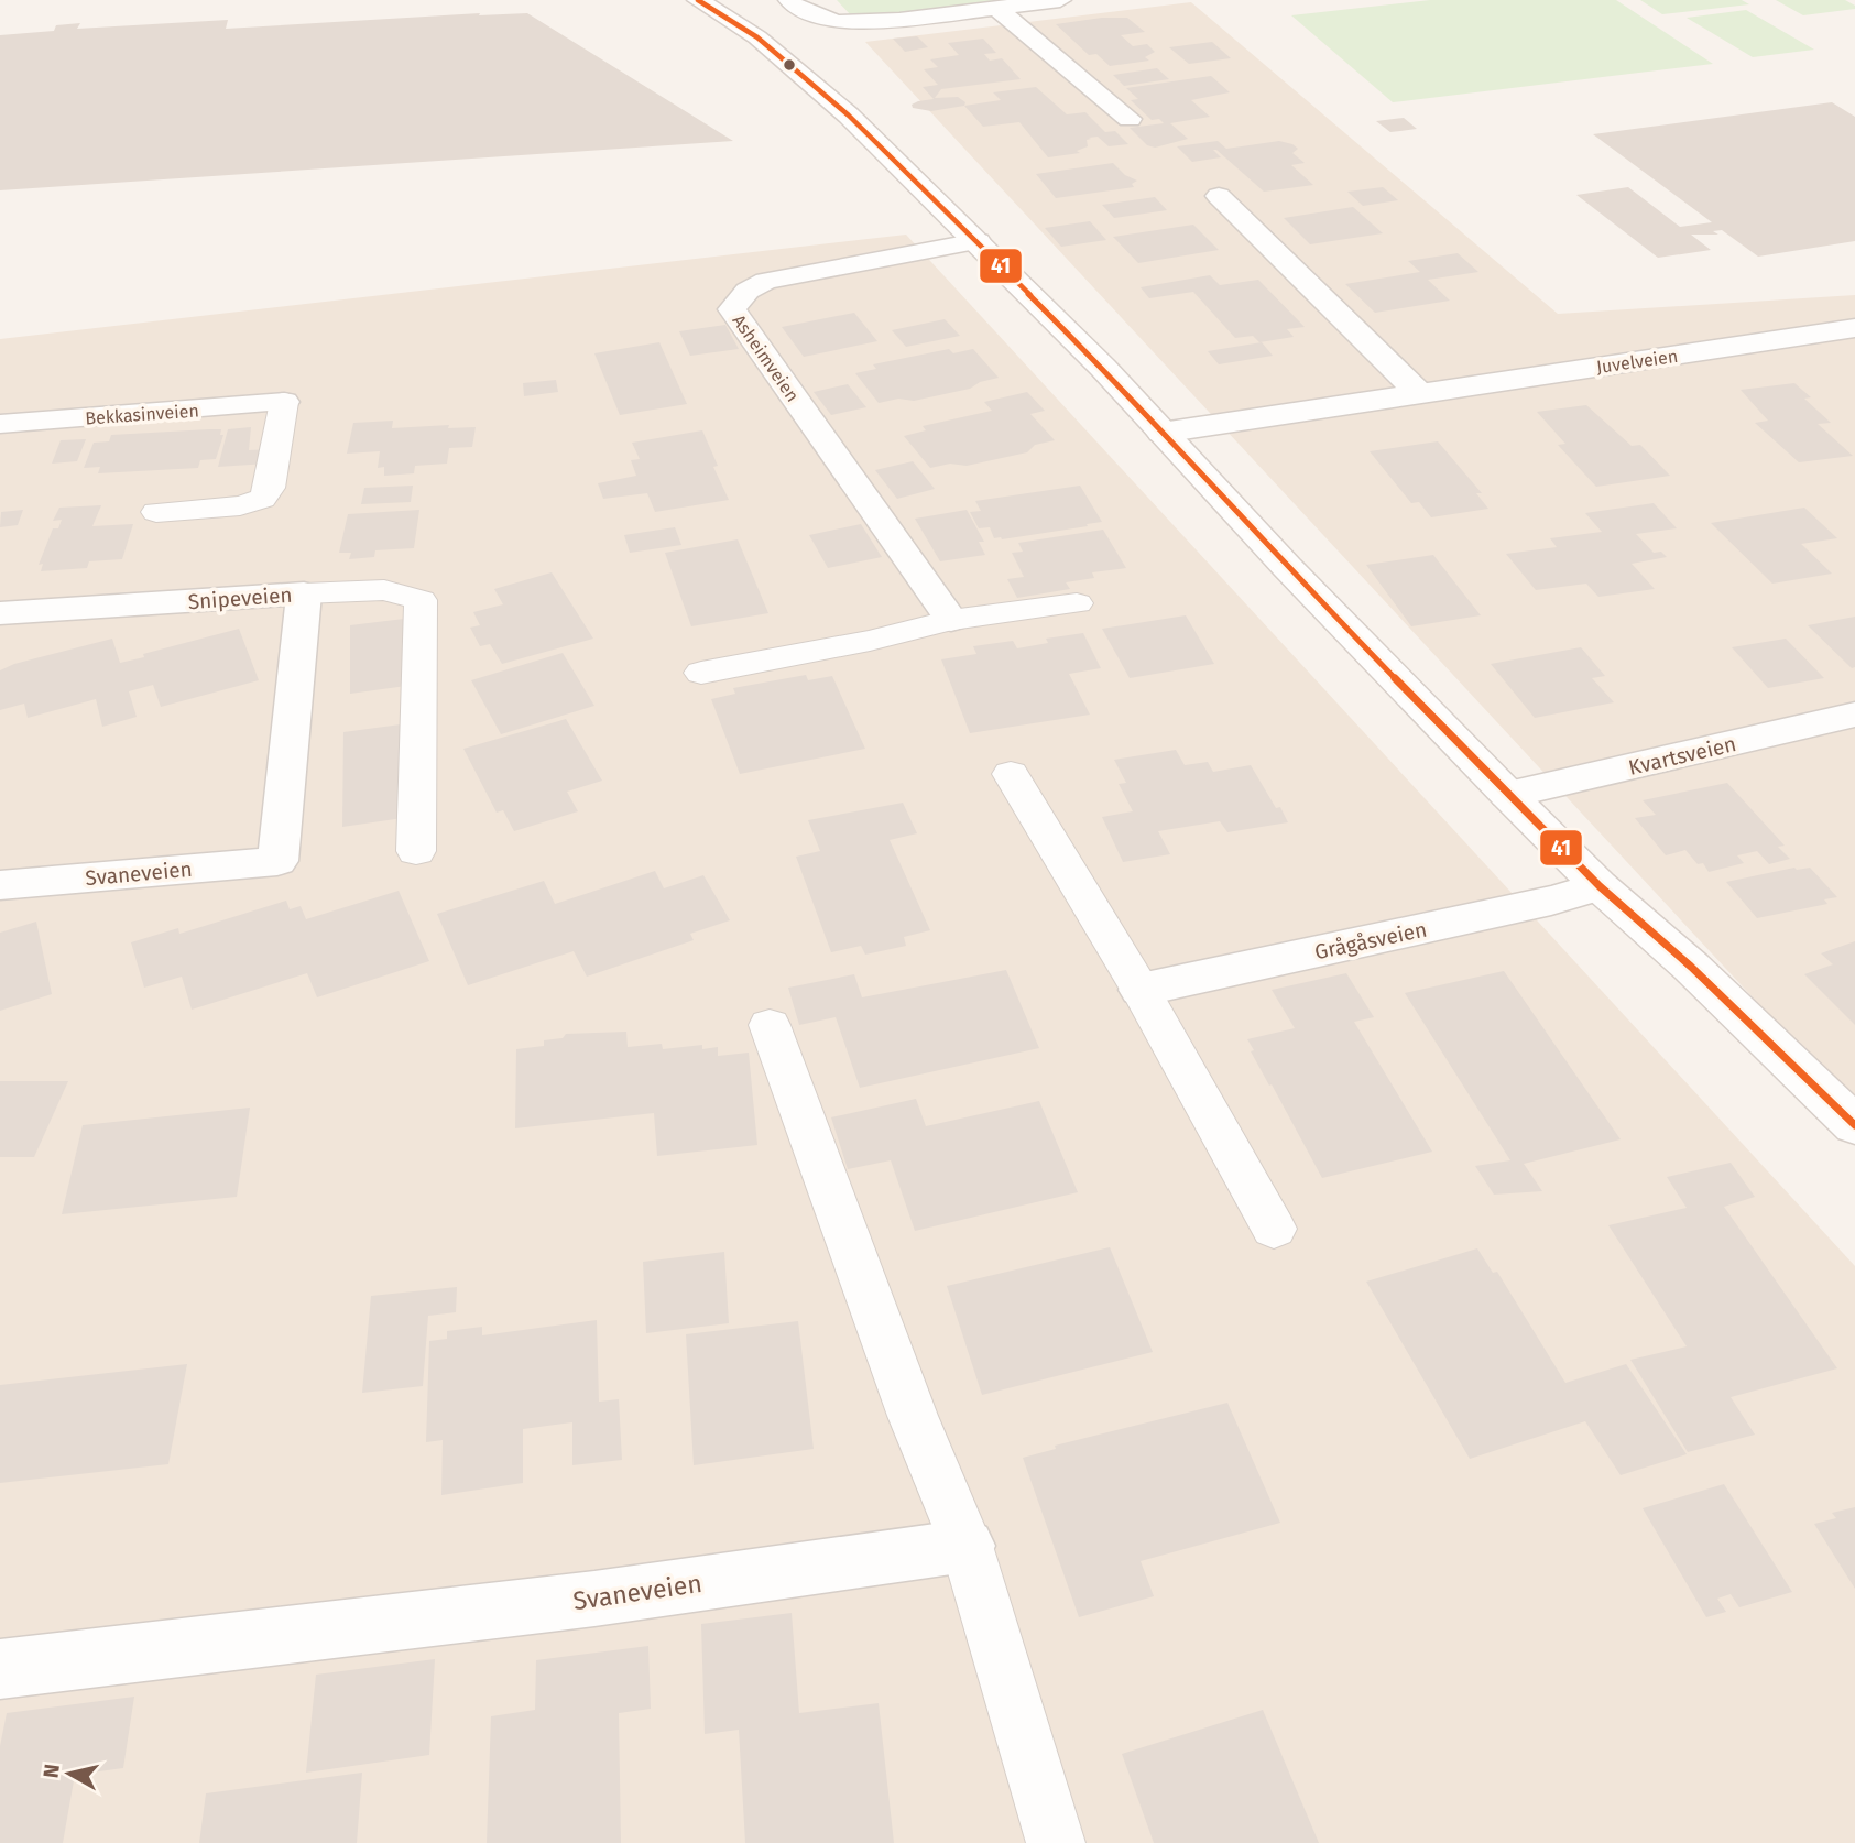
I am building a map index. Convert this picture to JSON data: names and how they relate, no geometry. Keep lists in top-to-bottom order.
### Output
{
  "streets": {
    "street": [
      "Asheimveien",
      "Juvelveien",
      "Bekkasinveien",
      "Snipeveien",
      "Kvartsveien",
      "Svaneveien",
      "Grågåsveien"
    ]
  },
  "crossings": [
    ["Snipeveien", "Svaneveien"]
  ],
  "lines": ["transit line 41"],
  "north": "left"
}
